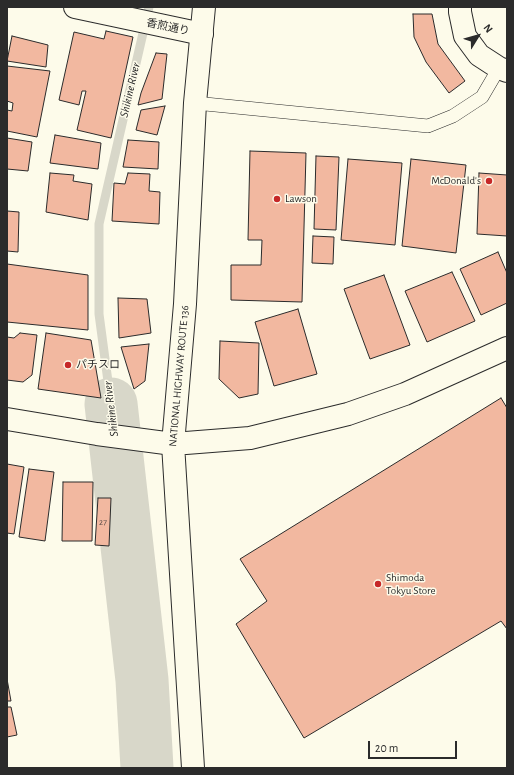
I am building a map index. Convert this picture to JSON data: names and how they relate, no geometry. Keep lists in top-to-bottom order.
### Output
{
  "streets": {
    "main road": ["香煎通り", "NATIONAL HIGHWAY ROUTE 136"]
  },
  "crossings": [
    ["香煎通り", "NATIONAL HIGHWAY ROUTE 136"]
  ],
  "water": ["Shikine River"],
  "places": [
    "McDonald's",
    "Lawson",
    "パチスロ",
    "Shimoda Tokyu Store"
  ],
  "house_numbers": ["27"],
  "scale_bar": "20 m",
  "north": "top right"
}
